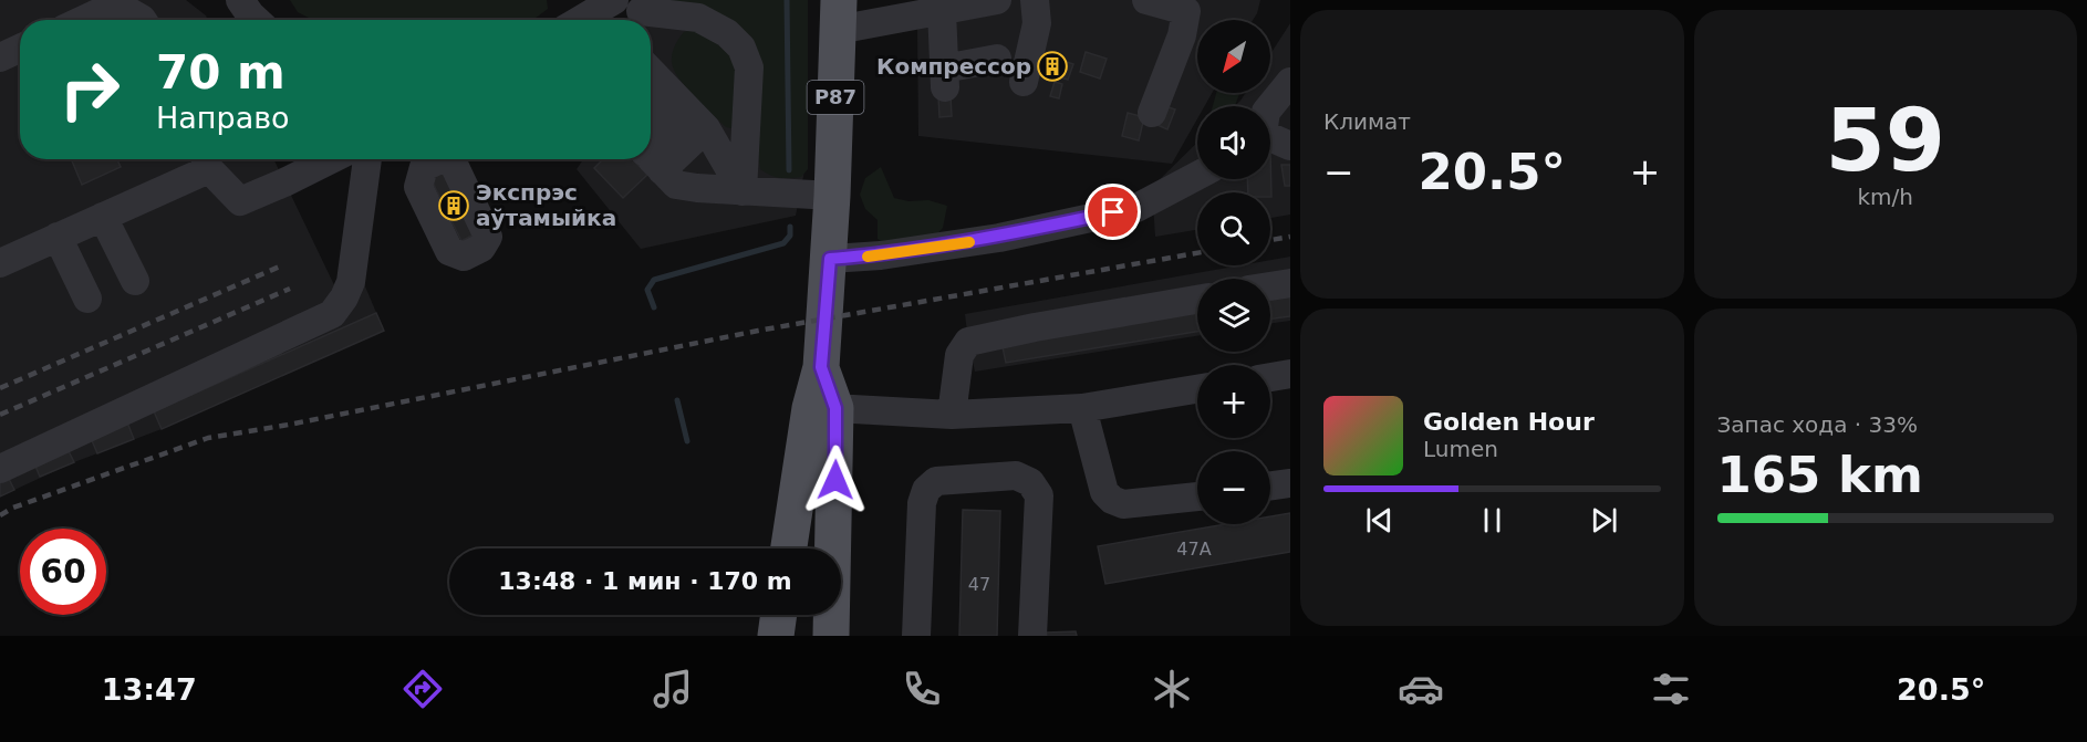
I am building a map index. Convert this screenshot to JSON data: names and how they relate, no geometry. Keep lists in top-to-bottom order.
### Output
{
  "streets": {
    "main road": ["Р87"]
  },
  "places": {
    "building": ["Компрессор", "Экспрэс аўтамыйка"]
  },
  "house_numbers": ["47А", "47"],
  "north": "bottom left",
  "page": {
    "tile": [
      "Климат",
      ["59", "km/h"],
      ["Запас хода · 33%", "165 km"]
    ],
    "map_buttons": ["+", "−"],
    "turn": ["70 m", "Направо"],
    "heat": ["−", "20.5°", "+"],
    "song": ["Golden Hour", "Lumen"],
    "limit": "60",
    "trip": "13:48 · 1 мин · 170 m",
    "tabs": ["13:47", "20.5°"]
  }
}
